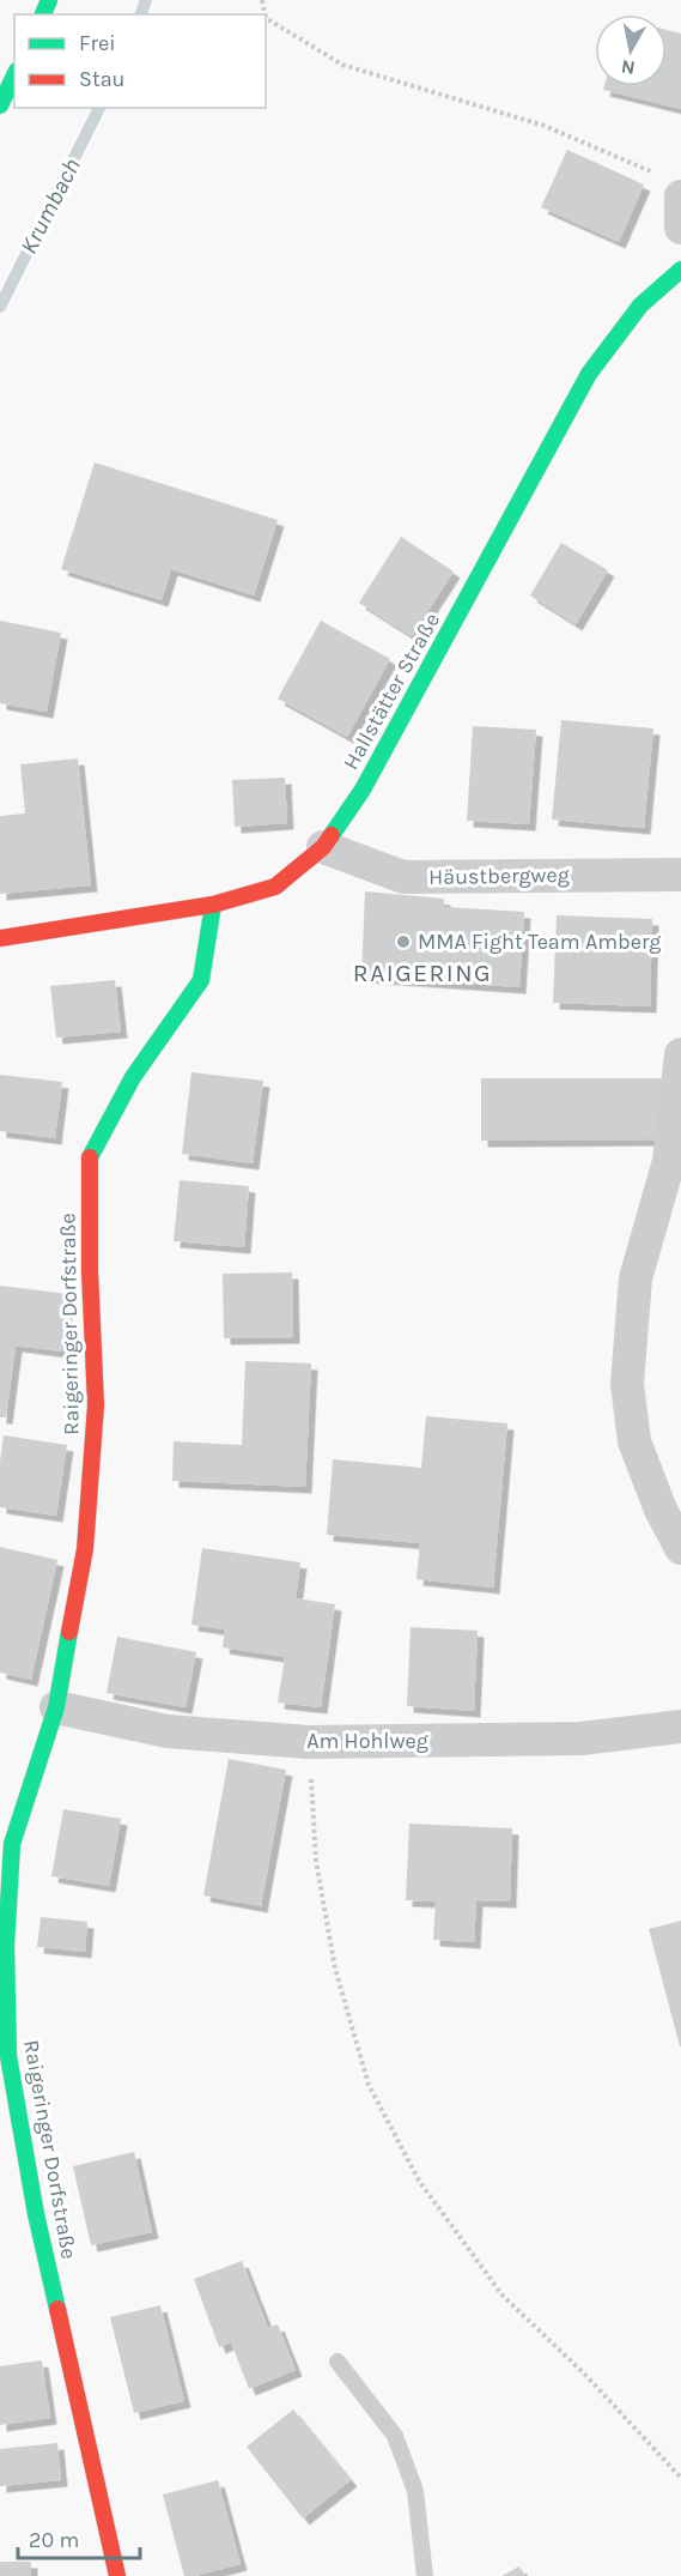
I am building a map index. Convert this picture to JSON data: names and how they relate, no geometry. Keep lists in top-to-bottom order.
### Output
{
  "streets": {
    "street": [
      "Hallstätter Straße",
      "Häustbergweg",
      "Raigeringer Dorfstraße",
      "Am Hohlweg"
    ]
  },
  "crossings": [
    ["Hallstätter Straße", "Häustbergweg"],
    ["Hallstätter Straße", "Raigeringer Dorfstraße"],
    ["Raigeringer Dorfstraße", "Am Hohlweg"]
  ],
  "districts": ["RAIGERING"],
  "water": ["Krumbach"],
  "places": ["MMA Fight Team Amberg"],
  "legend": ["Frei", "Stau"],
  "scale_bar": "20 m",
  "north": "bottom"
}
